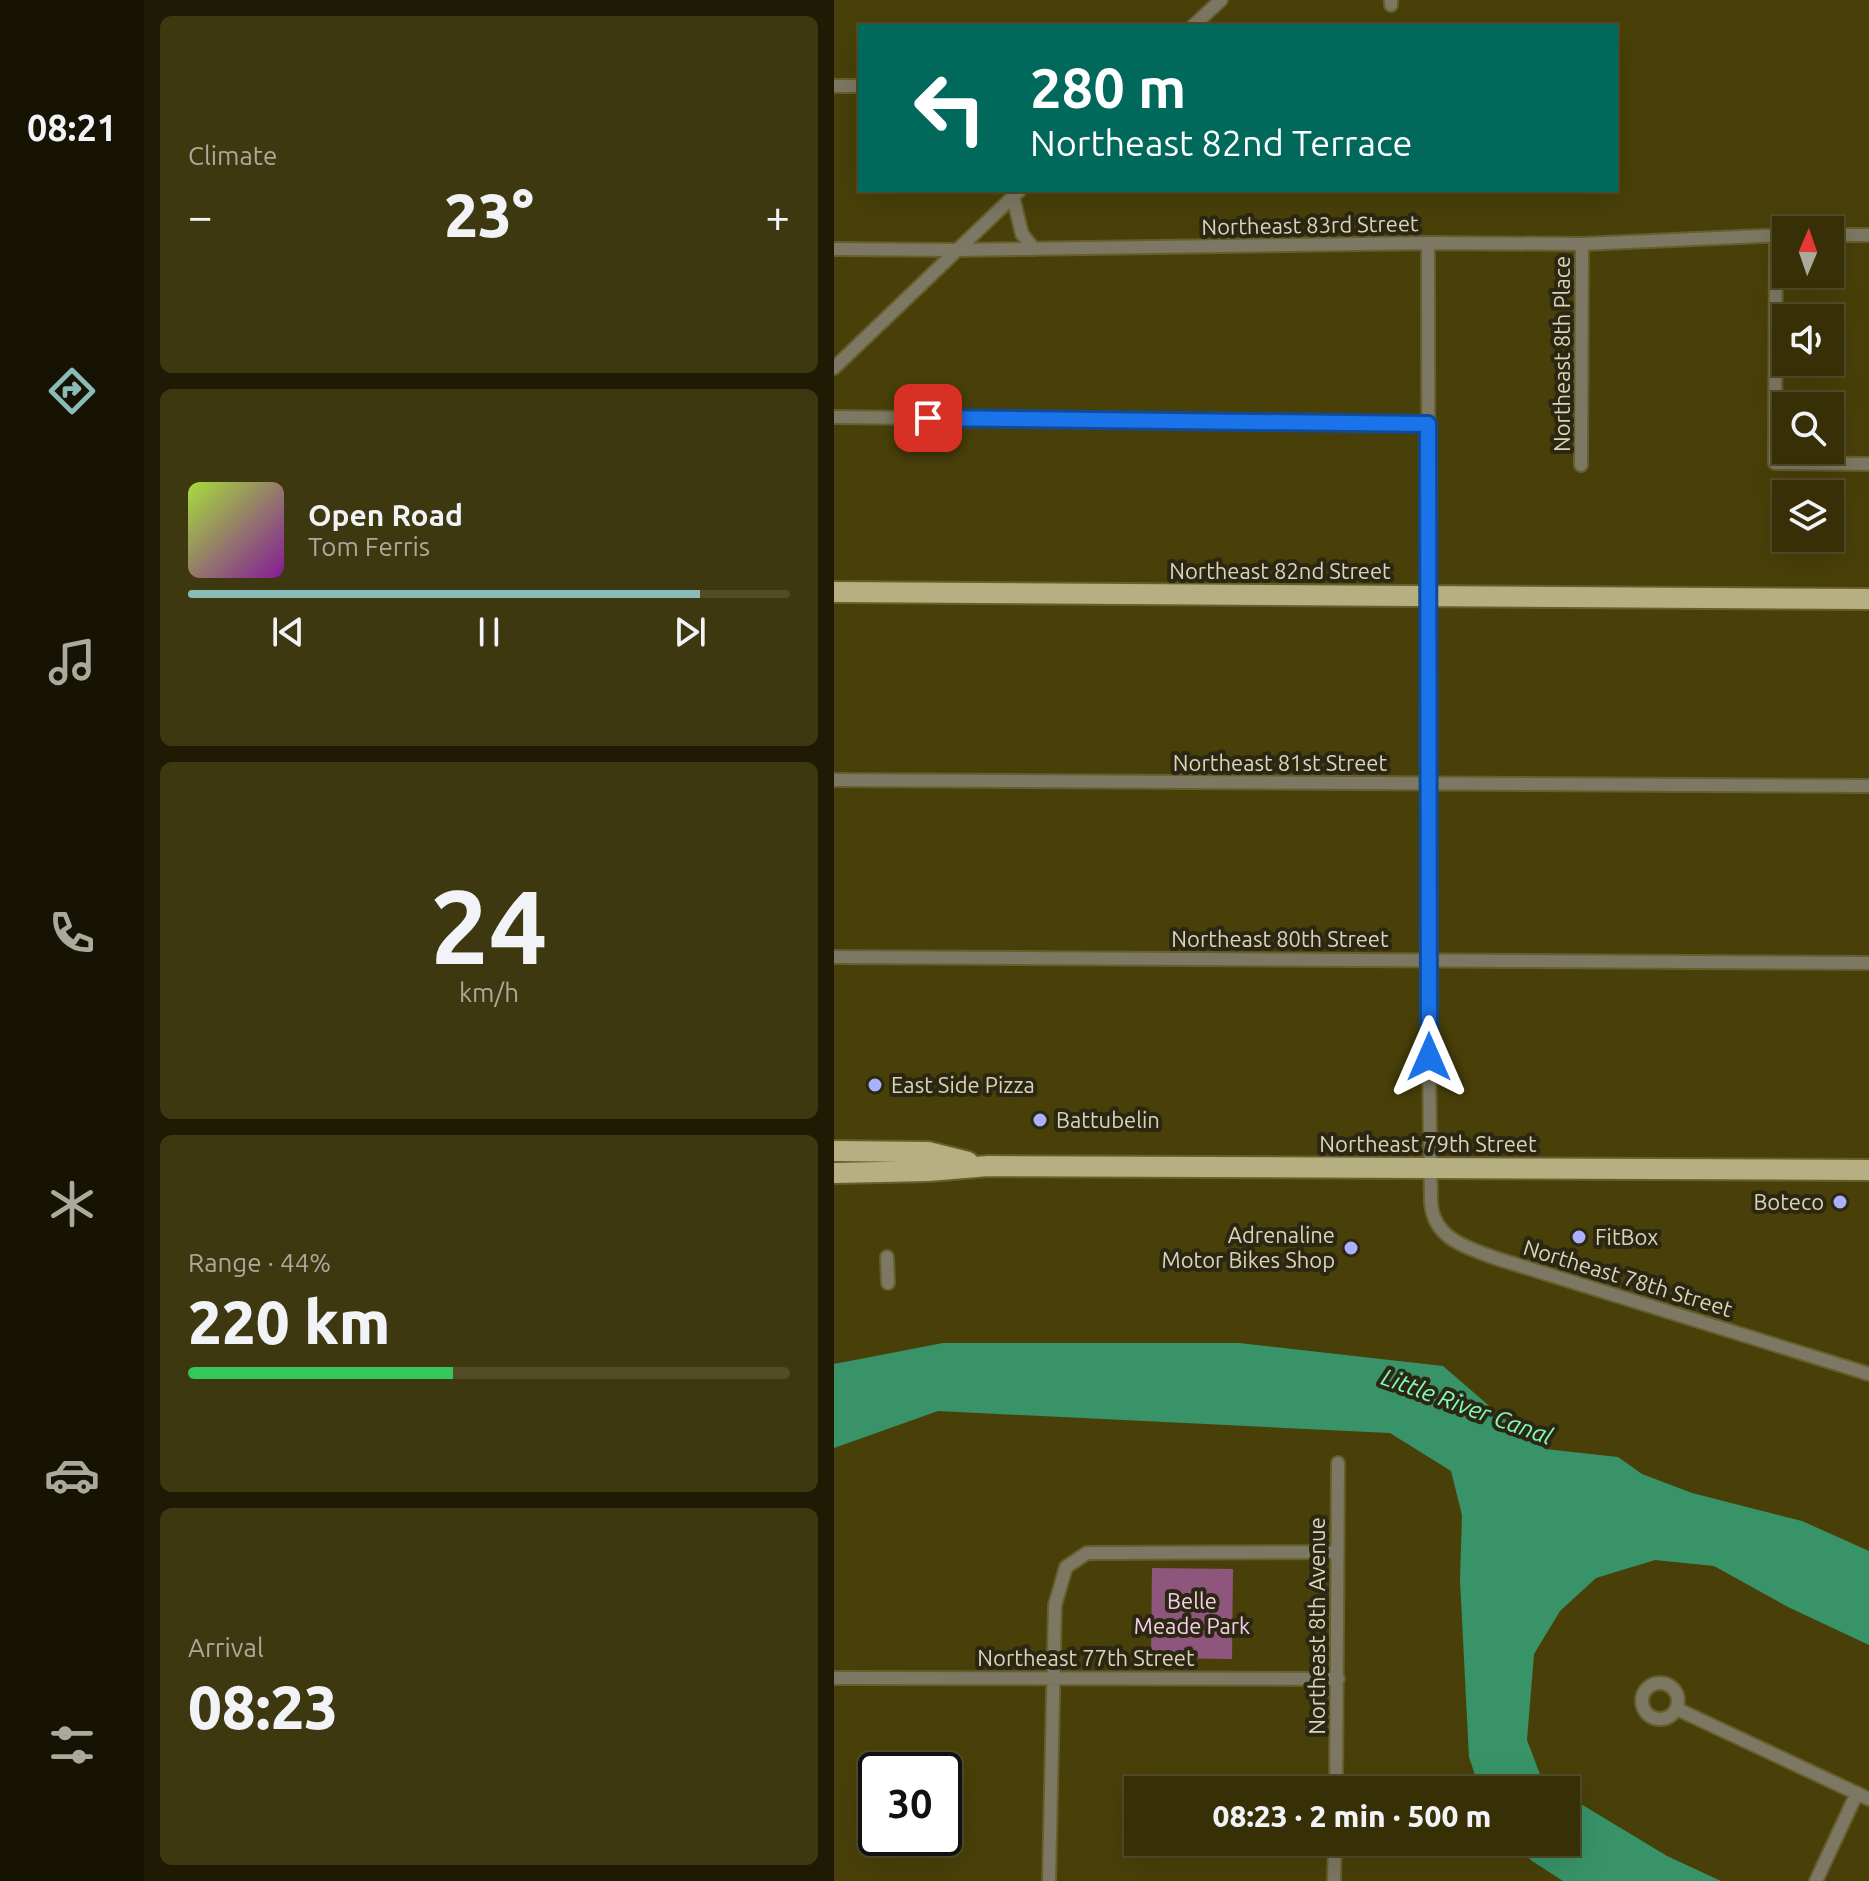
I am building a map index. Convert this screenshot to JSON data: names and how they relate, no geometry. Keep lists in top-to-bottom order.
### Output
{
  "streets": {
    "main road": ["Northeast 82nd Street", "Northeast 79th Street"],
    "street": [
      "Northeast 83rd Street",
      "Northeast 8th Place",
      "Northeast 81st Street",
      "Northeast 80th Street",
      "Northeast 78th Street",
      "Northeast 8th Avenue",
      "Northeast 77th Street"
    ]
  },
  "crossings": [
    ["Northeast 83rd Street", "Northeast 8th Place"],
    ["Northeast 83rd Street", "Northeast 78th Street"],
    ["Northeast 82nd Street", "Northeast 78th Street"],
    ["Northeast 81st Street", "Northeast 78th Street"],
    ["Northeast 80th Street", "Northeast 78th Street"],
    ["Northeast 79th Street", "Northeast 78th Street"],
    ["Northeast 8th Avenue", "Northeast 77th Street"]
  ],
  "water": ["Little River Canal"],
  "parks": ["Belle Meade Park"],
  "places": [
    "East Side Pizza",
    "Battubelin",
    "Boteco",
    "FitBox",
    "Adrenaline Motor Bikes Shop"
  ],
  "north": "top",
  "page": {
    "tabs": "08:21",
    "tile": [
      "Climate",
      ["24", "km/h"],
      ["Range · 44%", "220 km"],
      ["Arrival", "08:23"]
    ],
    "turn": ["280 m", "Northeast 82nd Terrace"],
    "heat": ["−", "23°", "+"],
    "song": ["Open Road", "Tom Ferris"],
    "limit": "30",
    "trip": "08:23 · 2 min · 500 m"
  }
}
